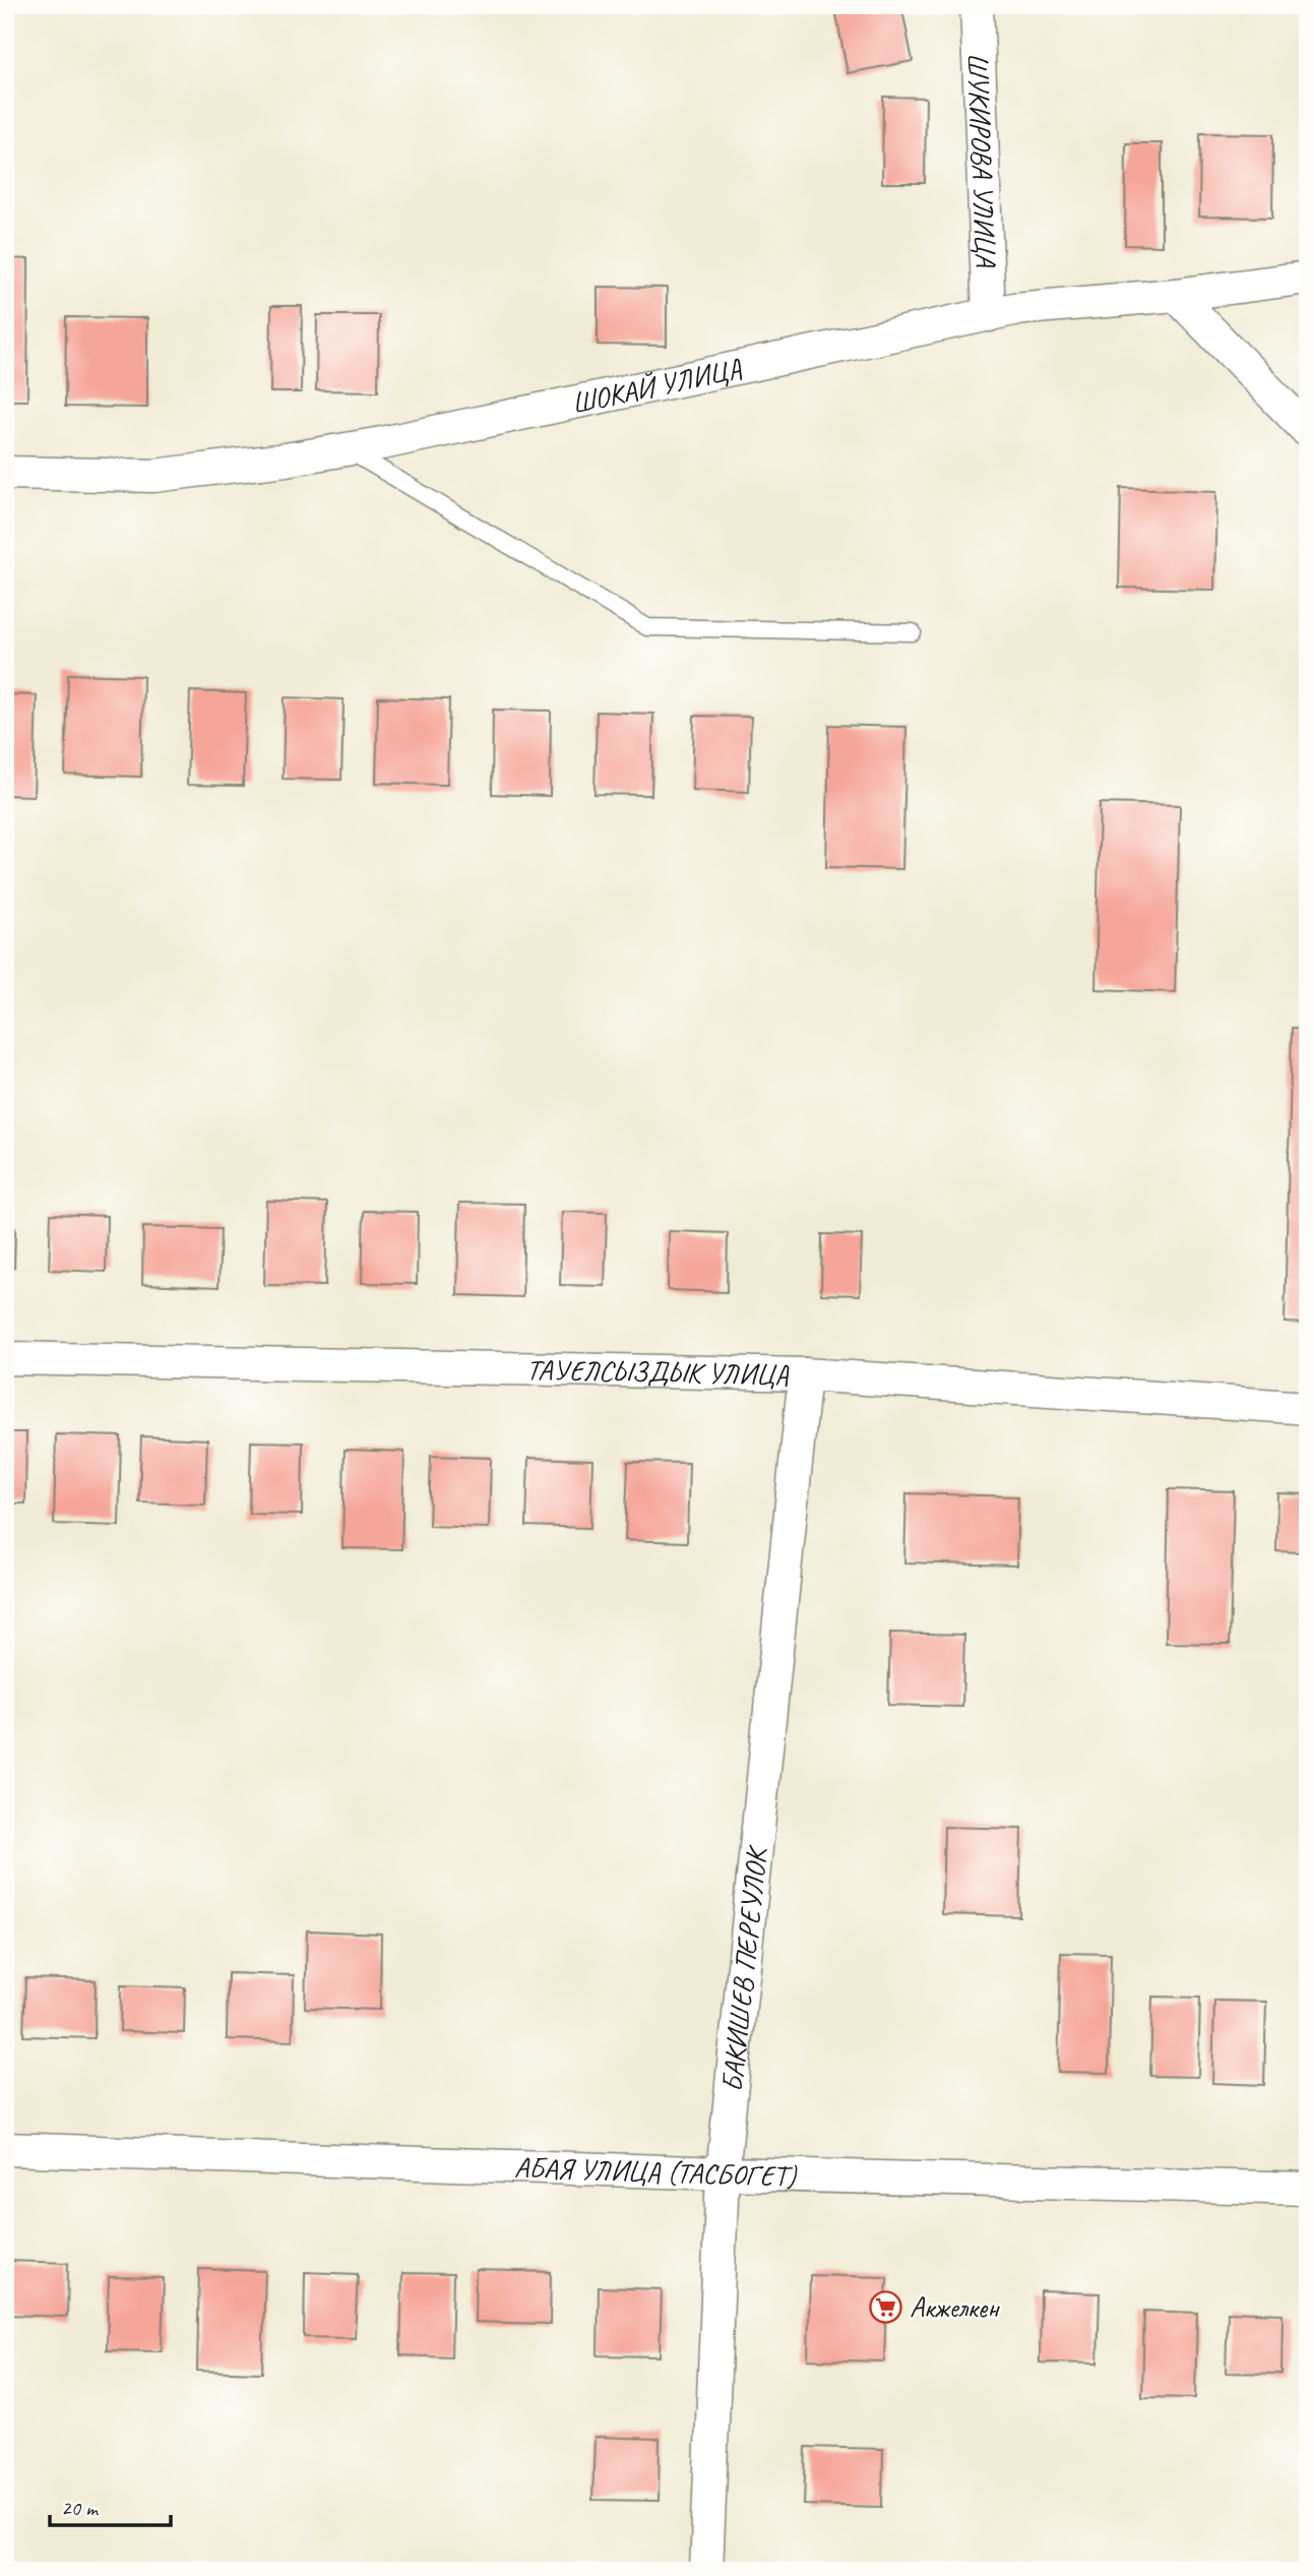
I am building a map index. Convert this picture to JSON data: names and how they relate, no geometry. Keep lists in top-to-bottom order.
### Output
{
  "streets": {
    "street": [
      "ШУКИРОВА УЛИЦА",
      "ШОКАЙ УЛИЦА",
      "ТАУЕЛСЫЗДЫК УЛИЦА",
      "БАКИШЕВ ПЕРЕУЛОК",
      "АБАЯ УЛИЦА (ТАСБОГЕТ)"
    ]
  },
  "crossings": [
    ["ШУКИРОВА УЛИЦА", "ШОКАЙ УЛИЦА"],
    ["ТАУЕЛСЫЗДЫК УЛИЦА", "БАКИШЕВ ПЕРЕУЛОК"],
    ["БАКИШЕВ ПЕРЕУЛОК", "АБАЯ УЛИЦА (ТАСБОГЕТ)"]
  ],
  "places": {
    "supermarket": ["Акжелкен"]
  },
  "scale_bar": "20 m"
}
